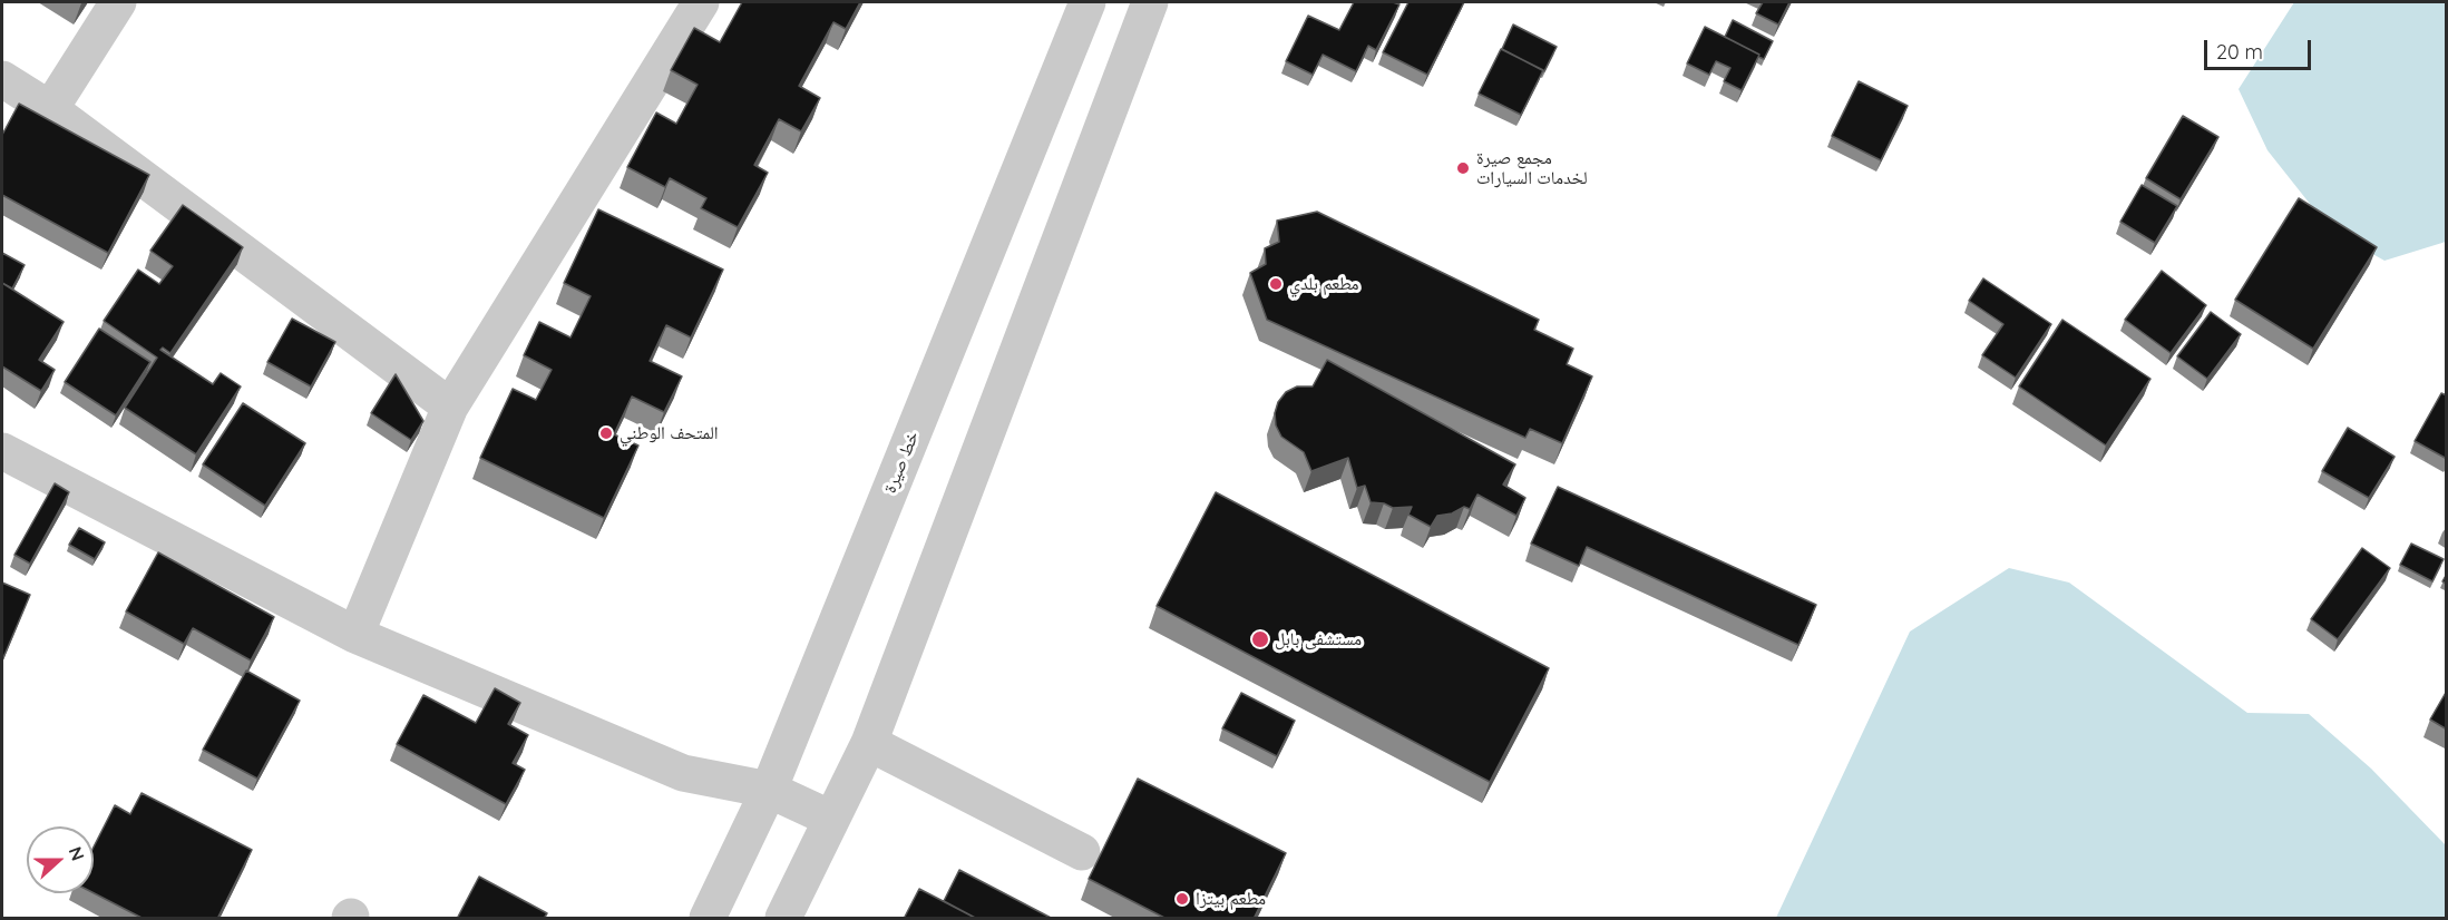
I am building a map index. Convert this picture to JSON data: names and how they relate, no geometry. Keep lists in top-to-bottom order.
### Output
{
  "streets": {
    "street": ["خط صيرة"]
  },
  "places": [
    "مجمع صيرة لخدمات السيارات",
    "مطعم بلدي",
    "المتحف الوطني",
    "مستشفى بابل",
    "مطعم بيتزا"
  ],
  "scale_bar": "20 m",
  "north": "right"
}
